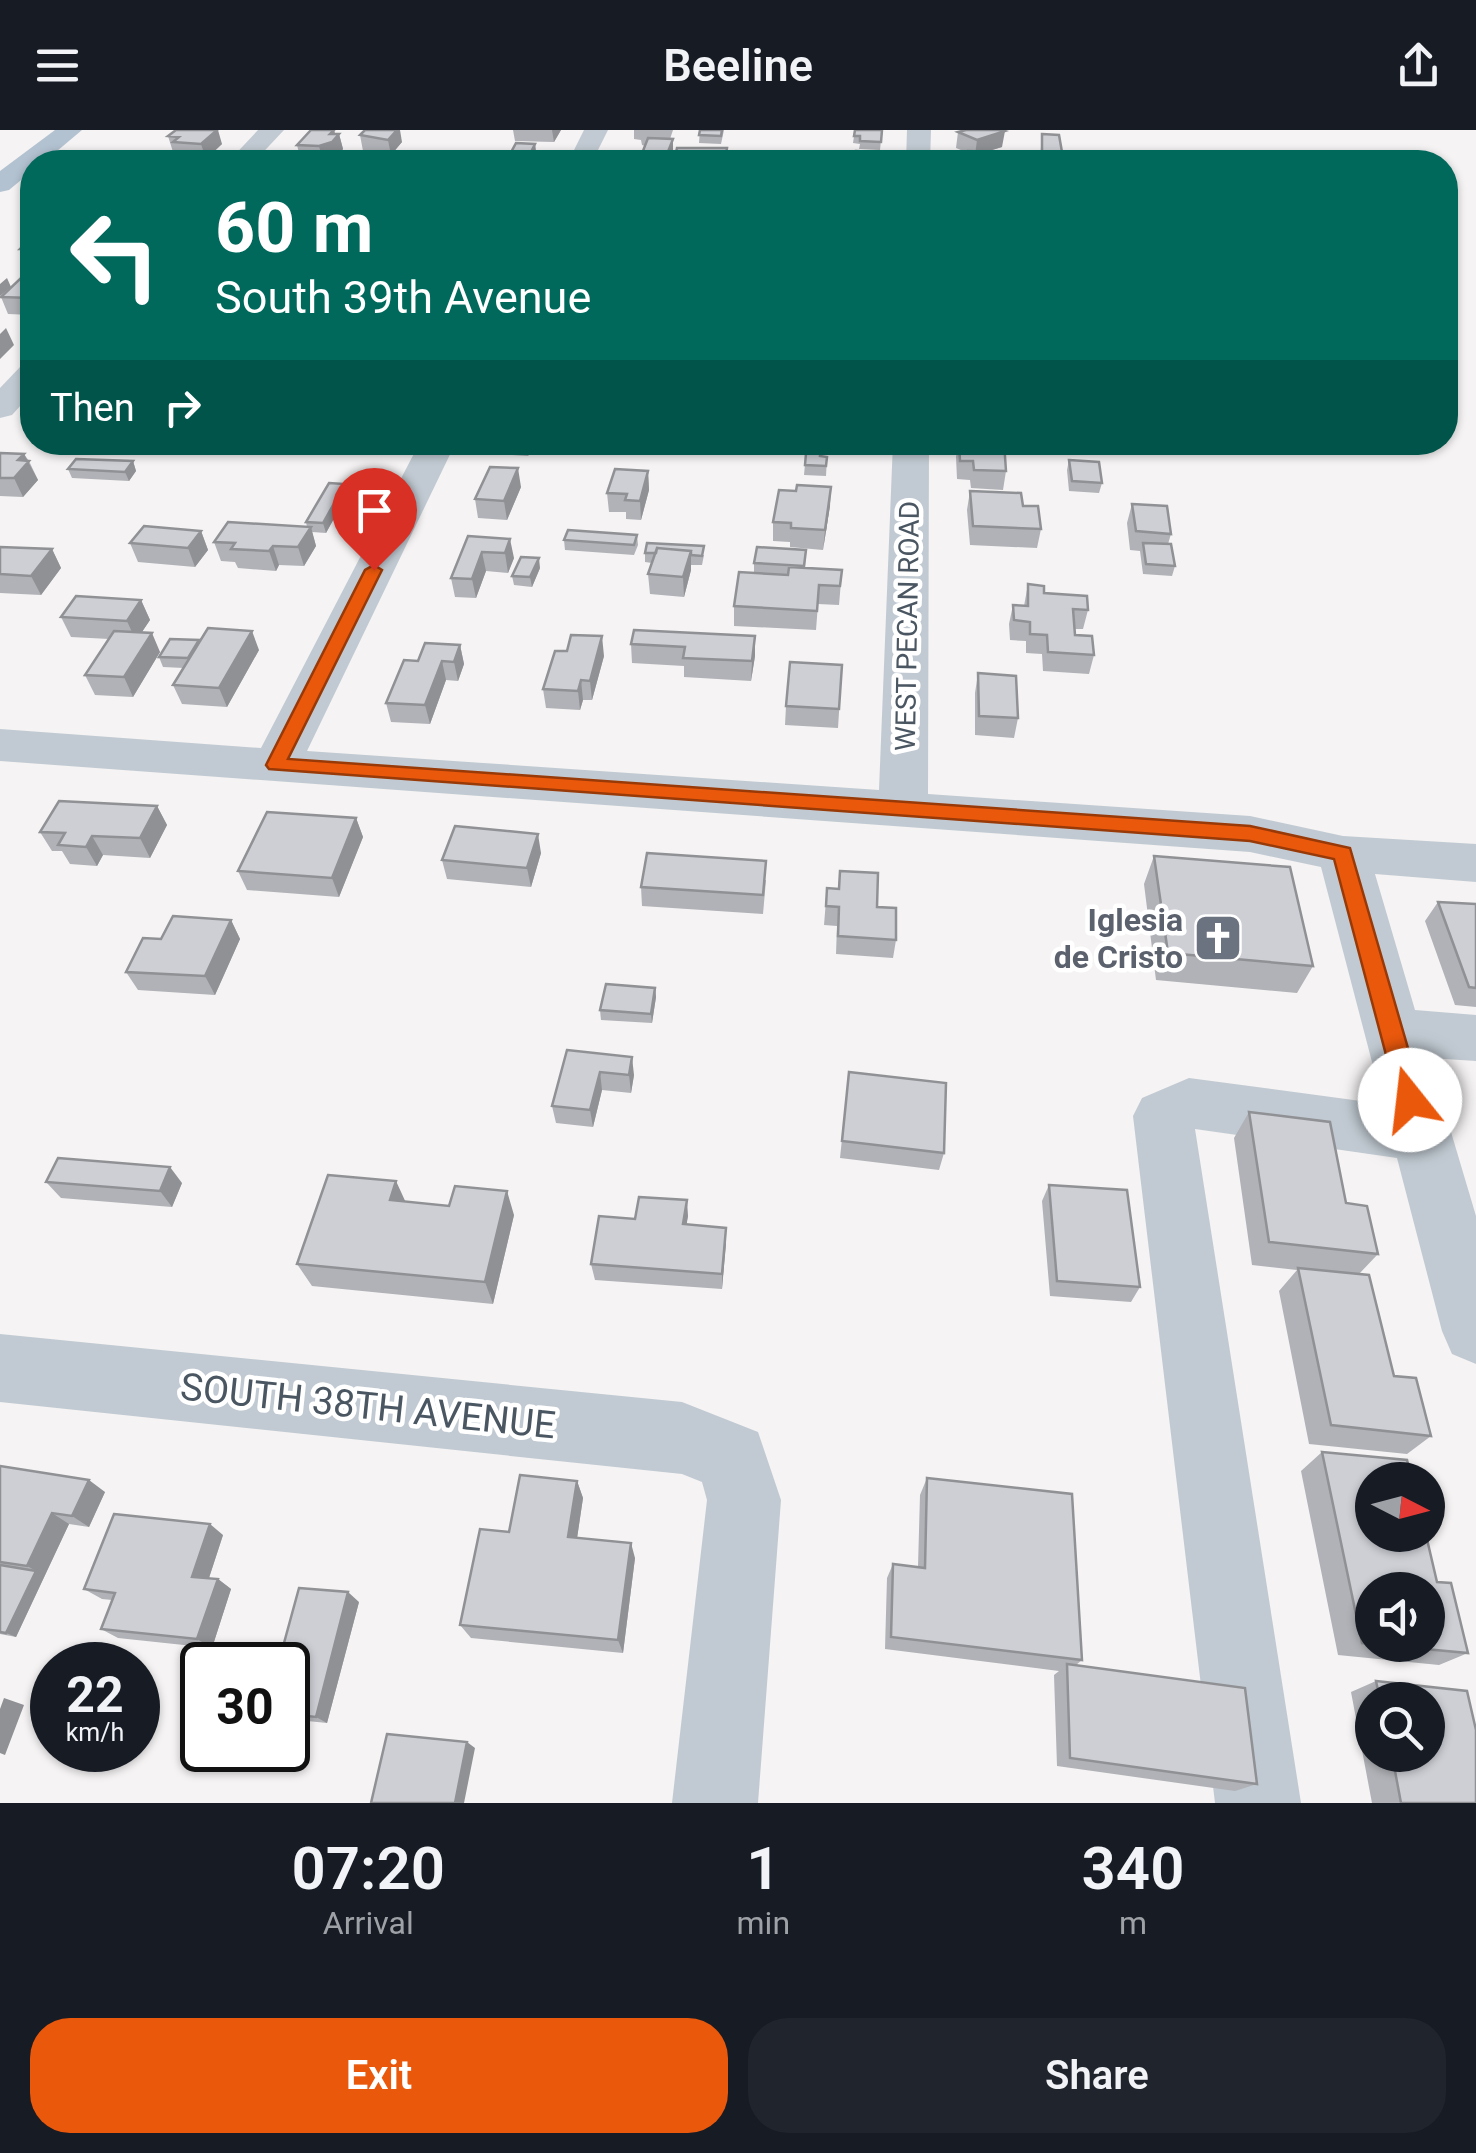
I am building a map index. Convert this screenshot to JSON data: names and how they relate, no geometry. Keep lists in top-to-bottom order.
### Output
{
  "streets": {
    "street": ["WEST PECAN ROAD", "SOUTH 38TH AVENUE"]
  },
  "places": {
    "church": ["Iglesia de Cristo"]
  },
  "north": "right",
  "page": {
    "header": "Beeline",
    "turn": ["60 m", "South 39th Avenue"],
    "then": "Then",
    "speed": "22 km/h",
    "limit": "30",
    "eta": [
      "07:20",
      "Arrival",
      "1",
      "min",
      "340",
      "m"
    ],
    "buttons": ["Exit", "Share"]
  }
}
